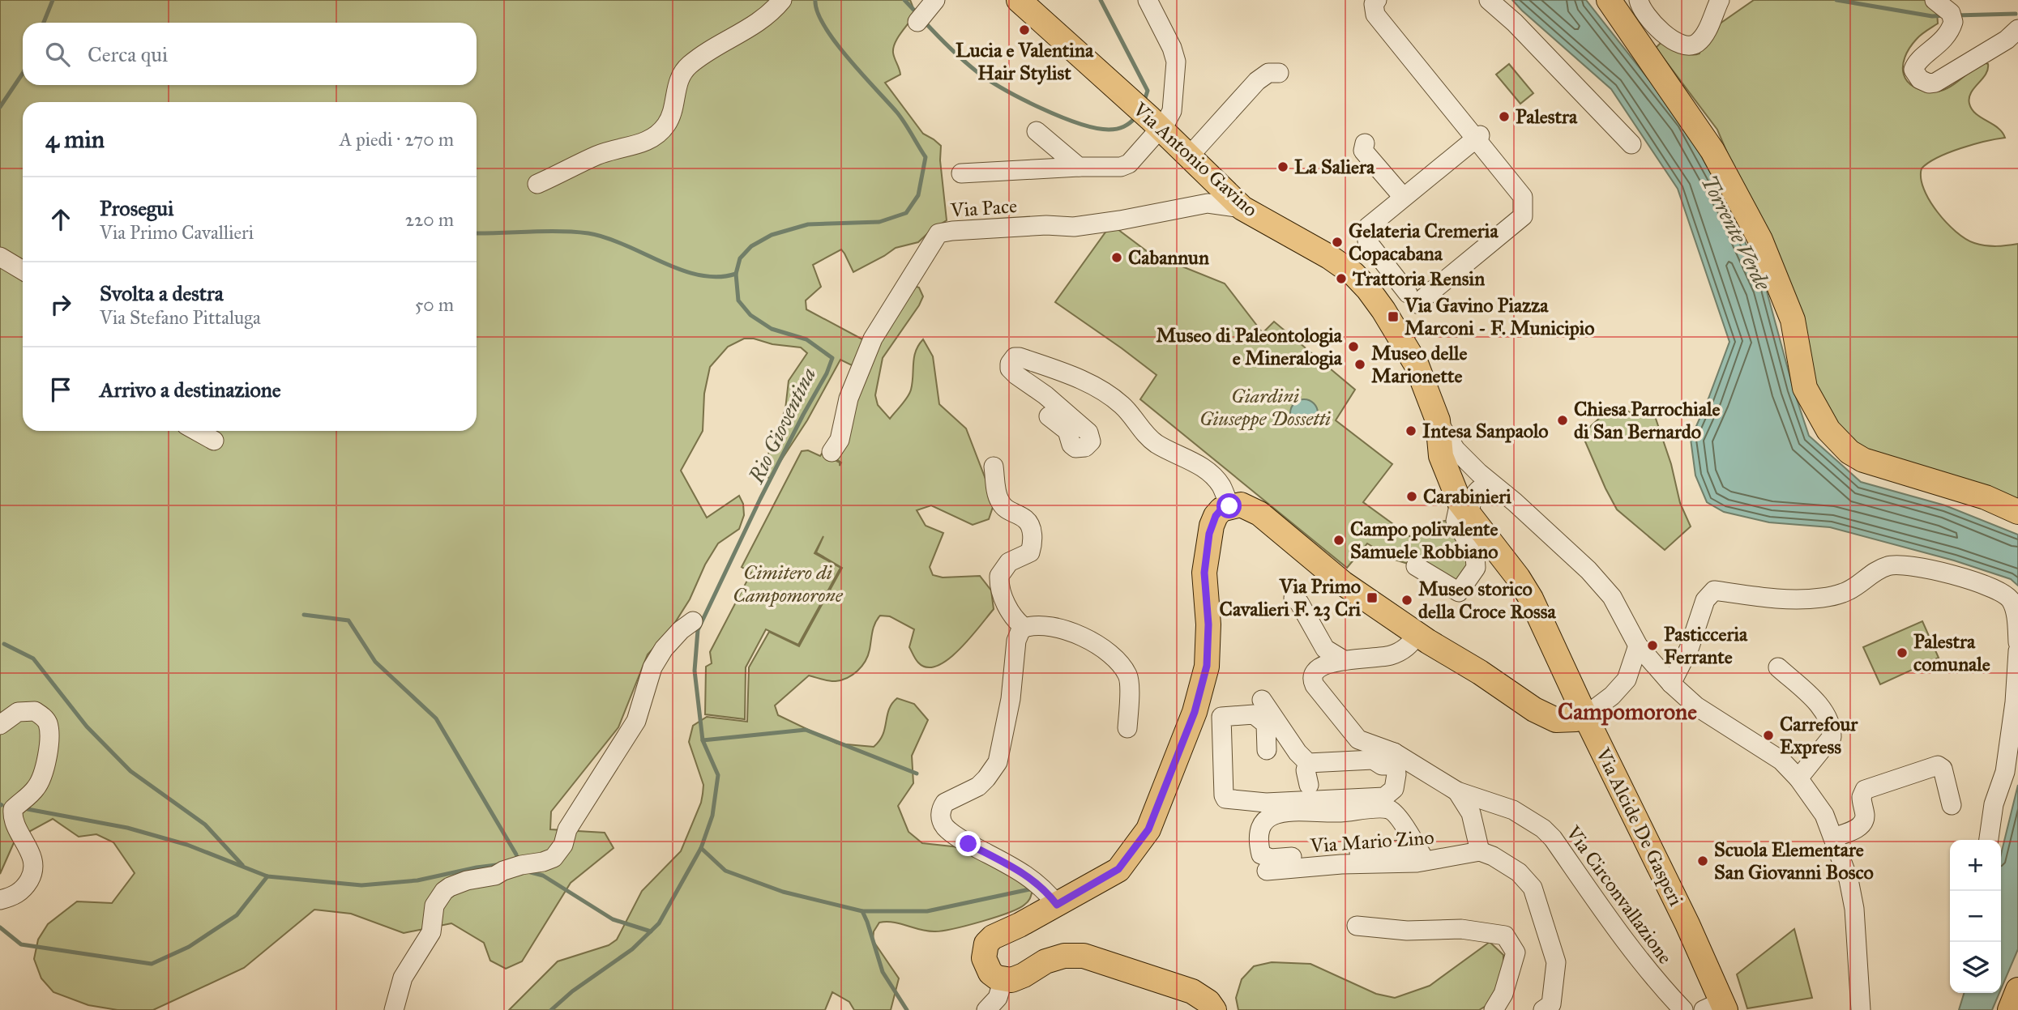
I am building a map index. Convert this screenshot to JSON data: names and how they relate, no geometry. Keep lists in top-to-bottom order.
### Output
{
  "streets": {
    "main road": ["Via Antonio Gavino", "Via Alcide De Gasperi"],
    "street": ["Via Pace", "Via Mario Zino", "Via Circonvallazione"]
  },
  "crossings": [
    ["Via Antonio Gavino", "Via Pace"],
    ["Via Antonio Gavino", "Via Alcide De Gasperi"]
  ],
  "districts": ["Campomorone"],
  "water": ["Torrente Verde", "Rio Gioventina"],
  "parks": ["Giardini Giuseppe Dossetti", "Cimitero di Campomorone"],
  "places": {
    "other": [
      "Lucia e Valentina Hair Stylist",
      "Palestra",
      "La Saliera",
      "Gelateria Cremeria Copacabana",
      "Cabannun",
      "Trattoria Rensin",
      "Museo di Paleontologia e Mineralogia",
      "Museo delle Marionette",
      "Chiesa Parrochiale di San Bernardo",
      "Intesa Sanpaolo",
      "Carabinieri",
      "Campo polivalente Samuele Robbiano",
      "Museo storico della Croce Rossa",
      "Pasticceria Ferrante",
      "Palestra comunale",
      "Carrefour Express",
      "Scuola Elementare San Giovanni Bosco"
    ],
    "transit": ["Via Gavino Piazza Marconi - F. Municipio", "Via Primo Cavalieri F. 23 Cri"]
  },
  "page": {
    "search": "Cerca qui",
    "heading": ["4 min", "A piedi · 270 m"],
    "list": [
      ["Prosegui", "Via Primo Cavallieri", "220 m"],
      ["Svolta a destra", "Via Stefano Pittaluga", "50 m"],
      "Arrivo a destinazione"
    ],
    "map_buttons": ["+", "−"]
  }
}
